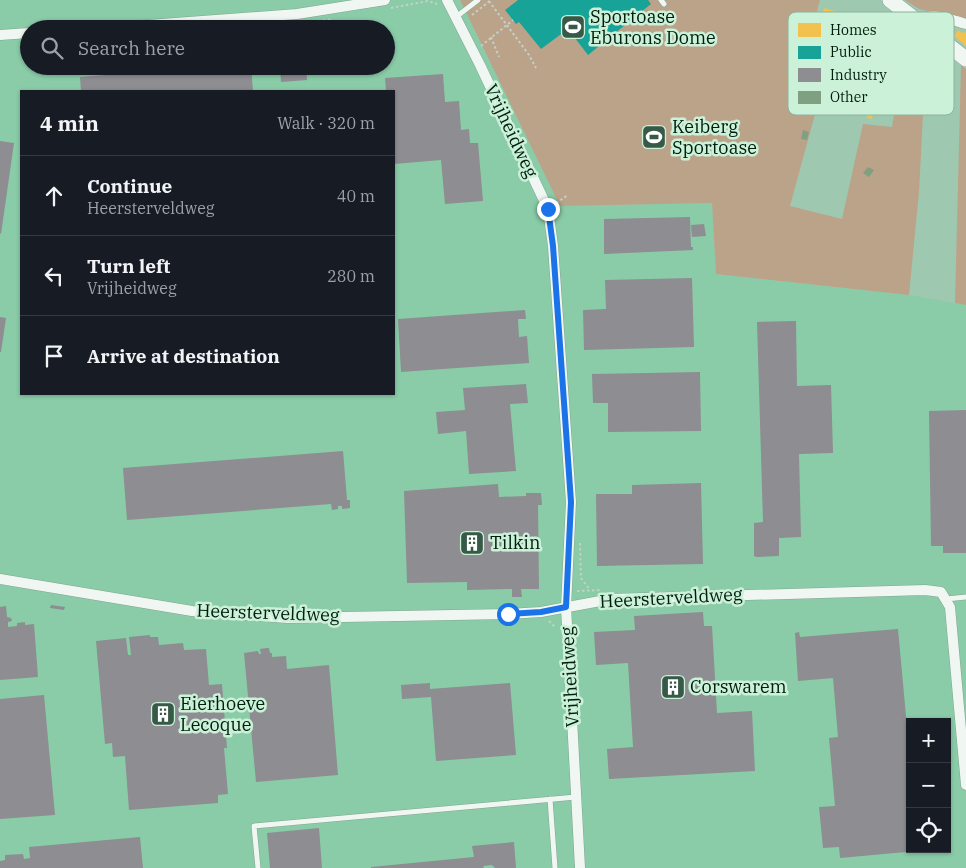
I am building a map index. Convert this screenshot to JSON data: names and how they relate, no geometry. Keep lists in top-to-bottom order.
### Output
{
  "streets": {
    "street": ["Vrijheidweg", "Heersterveldweg"]
  },
  "crossings": [
    ["Vrijheidweg", "Heersterveldweg"]
  ],
  "places": {
    "sports": ["Sportoase Eburons Dome", "Keiberg Sportoase"],
    "building": ["Tilkin", "Corswarem", "Eierhoeve Lecoque"]
  },
  "legend": [
    "Homes",
    "Public",
    "Industry",
    "Other"
  ],
  "page": {
    "search": "Search here",
    "heading": ["4 min", "Walk · 320 m"],
    "list": [
      ["Continue", "Heersterveldweg", "40 m"],
      ["Turn left", "Vrijheidweg", "280 m"],
      "Arrive at destination"
    ],
    "map_buttons": ["+", "−"]
  }
}
